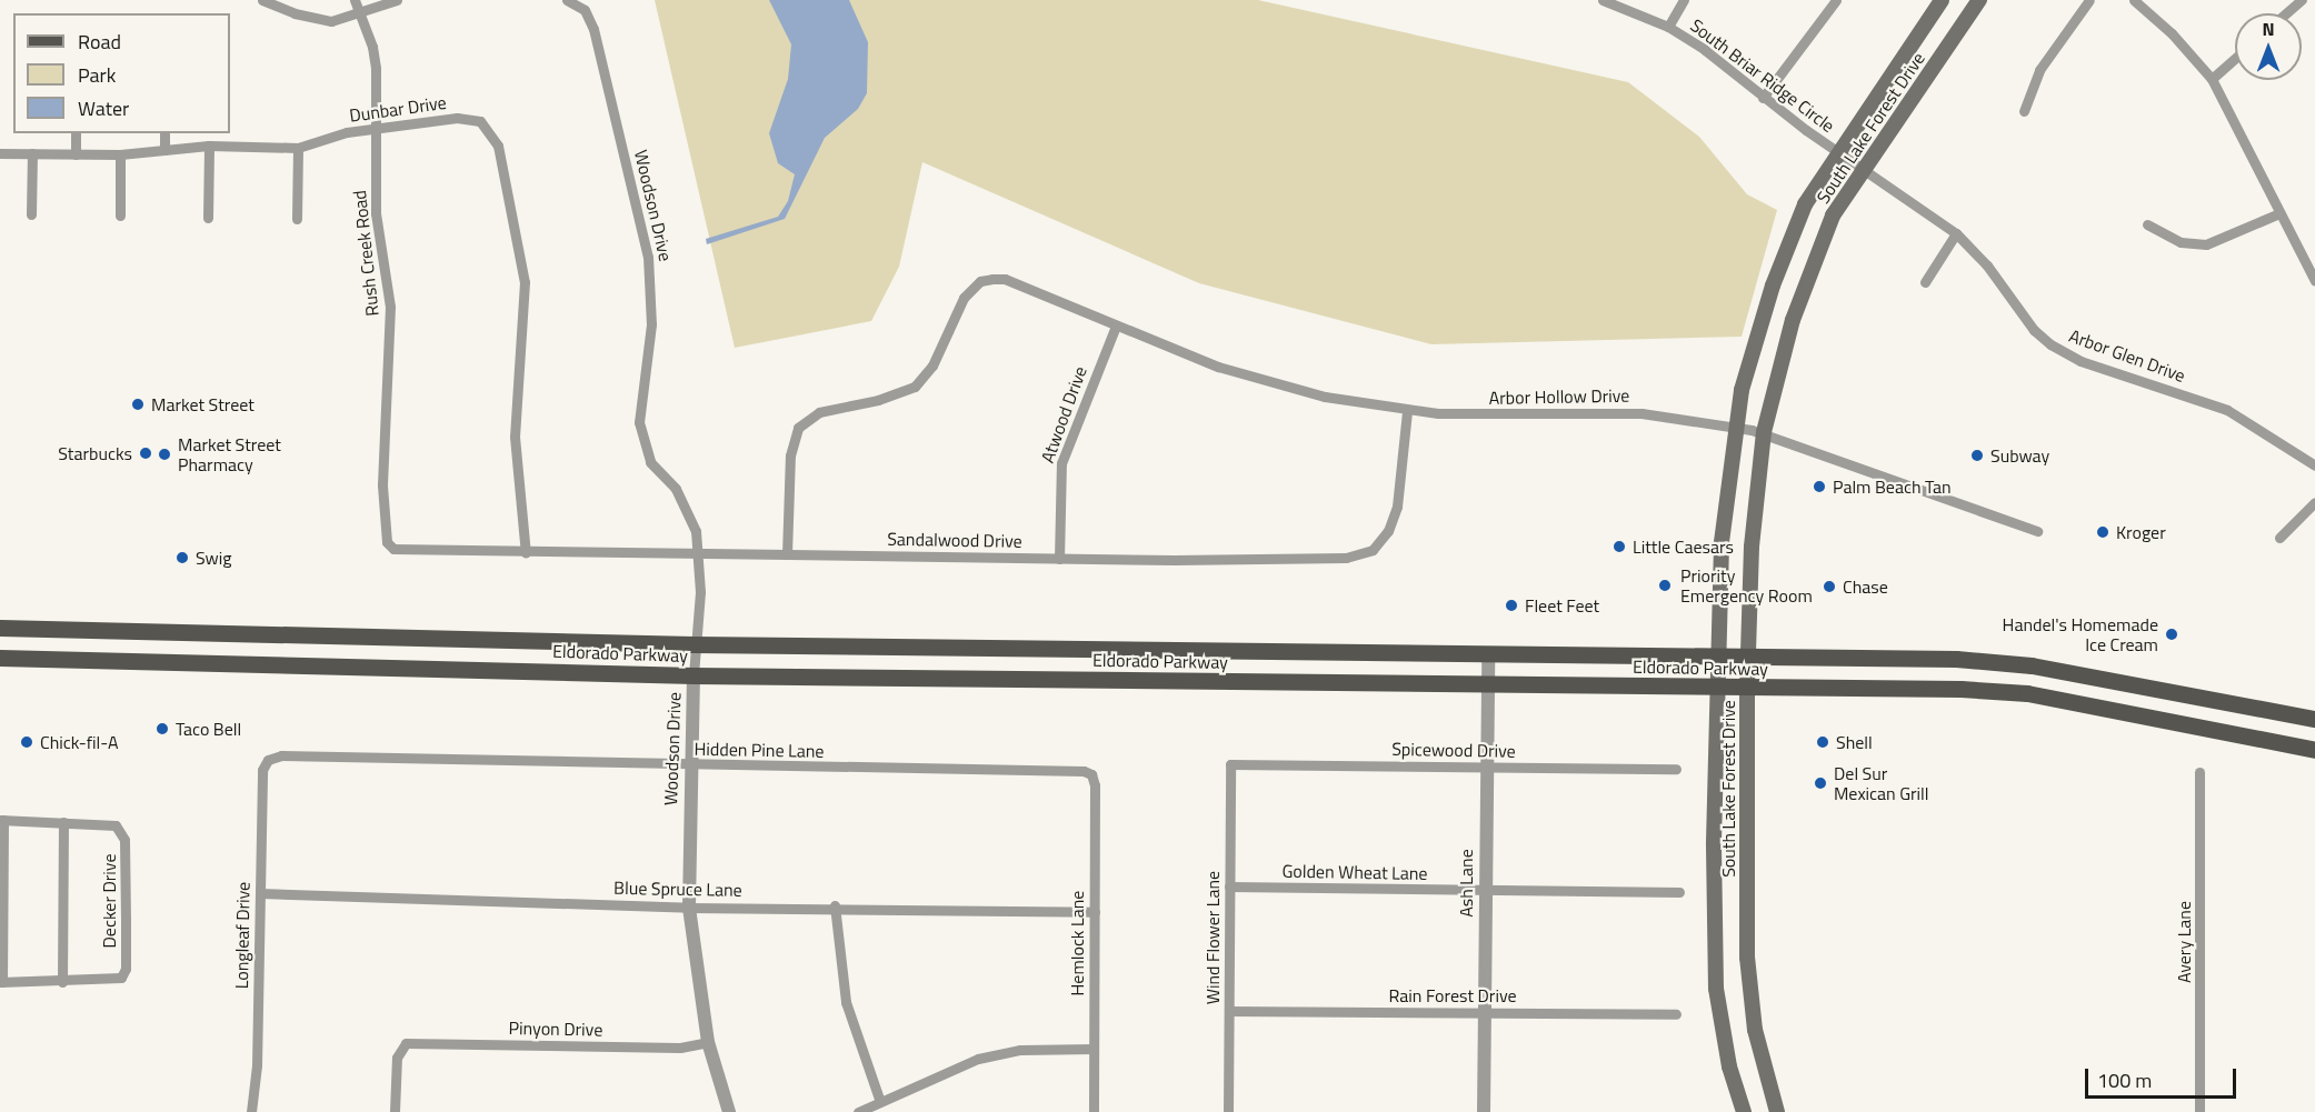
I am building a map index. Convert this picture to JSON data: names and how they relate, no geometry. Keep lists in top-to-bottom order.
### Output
{
  "streets": {
    "main road": ["South Lake Forest Drive", "Eldorado Parkway"],
    "street": [
      "South Briar Ridge Circle",
      "Dunbar Drive",
      "Woodson Drive",
      "Rush Creek Road",
      "Arbor Glen Drive",
      "Arbor Hollow Drive",
      "Atwood Drive",
      "Sandalwood Drive",
      "Hidden Pine Lane",
      "Spicewood Drive",
      "Golden Wheat Lane",
      "Ash Lane",
      "Blue Spruce Lane",
      "Decker Drive",
      "Longleaf Drive",
      "Wind Flower Lane",
      "Avery Lane",
      "Hemlock Lane",
      "Rain Forest Drive",
      "Pinyon Drive"
    ]
  },
  "crossings": [
    ["South Briar Ridge Circle", "South Lake Forest Drive"],
    ["South Briar Ridge Circle", "Arbor Glen Drive"],
    ["Dunbar Drive", "Rush Creek Road"],
    ["Dunbar Drive", "Sandalwood Drive"],
    ["South Lake Forest Drive", "Arbor Glen Drive"],
    ["South Lake Forest Drive", "Arbor Hollow Drive"],
    ["South Lake Forest Drive", "Eldorado Parkway"],
    ["Woodson Drive", "Sandalwood Drive"],
    ["Woodson Drive", "Eldorado Parkway"],
    ["Woodson Drive", "Hidden Pine Lane"],
    ["Woodson Drive", "Blue Spruce Lane"],
    ["Woodson Drive", "Pinyon Drive"],
    ["Rush Creek Road", "Sandalwood Drive"],
    ["Arbor Hollow Drive", "Atwood Drive"],
    ["Arbor Hollow Drive", "Sandalwood Drive"],
    ["Atwood Drive", "Sandalwood Drive"],
    ["Eldorado Parkway", "Ash Lane"],
    ["Hidden Pine Lane", "Longleaf Drive"],
    ["Hidden Pine Lane", "Hemlock Lane"],
    ["Spicewood Drive", "Ash Lane"],
    ["Spicewood Drive", "Wind Flower Lane"],
    ["Golden Wheat Lane", "Ash Lane"],
    ["Golden Wheat Lane", "Wind Flower Lane"],
    ["Ash Lane", "Rain Forest Drive"],
    ["Blue Spruce Lane", "Longleaf Drive"],
    ["Blue Spruce Lane", "Hemlock Lane"],
    ["Wind Flower Lane", "Rain Forest Drive"]
  ],
  "places": [
    "Market Street",
    "Starbucks",
    "Market Street Pharmacy",
    "Subway",
    "Palm Beach Tan",
    "Kroger",
    "Little Caesars",
    "Swig",
    "Priority Emergency Room",
    "Chase",
    "Fleet Feet",
    "Handel's Homemade Ice Cream",
    "Taco Bell",
    "Chick-fil-A",
    "Shell",
    "Del Sur Mexican Grill"
  ],
  "legend": ["Road", "Park", "Water"],
  "scale_bar": "100 m",
  "north": "top"
}
